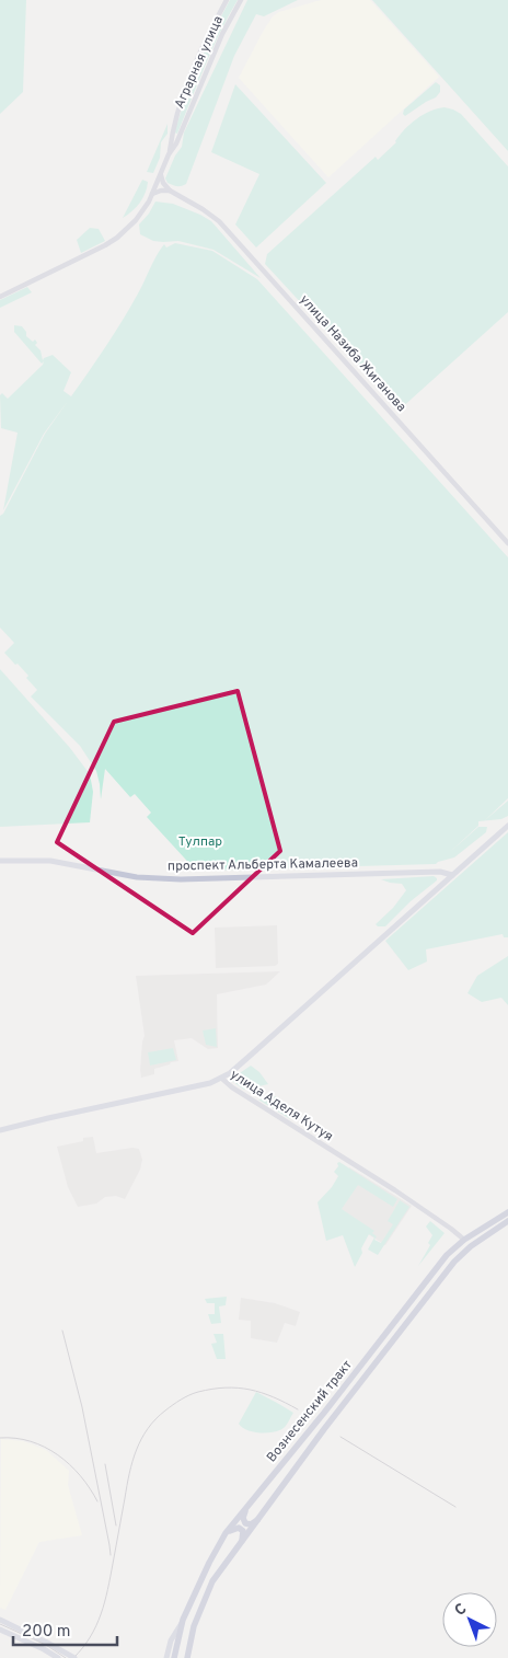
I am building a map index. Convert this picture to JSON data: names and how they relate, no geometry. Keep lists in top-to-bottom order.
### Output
{
  "streets": {
    "main road": ["проспект Альберта Камалеева", "улица Аделя Кутуя", "Вознесенский тракт"],
    "street": ["Аграрная улица", "улица Назиба Жиганова"]
  },
  "crossings": [
    ["улица Аделя Кутуя", "Вознесенский тракт"]
  ],
  "parks": ["Тулпар"],
  "scale_bar": "200 m",
  "north": "top left"
}
